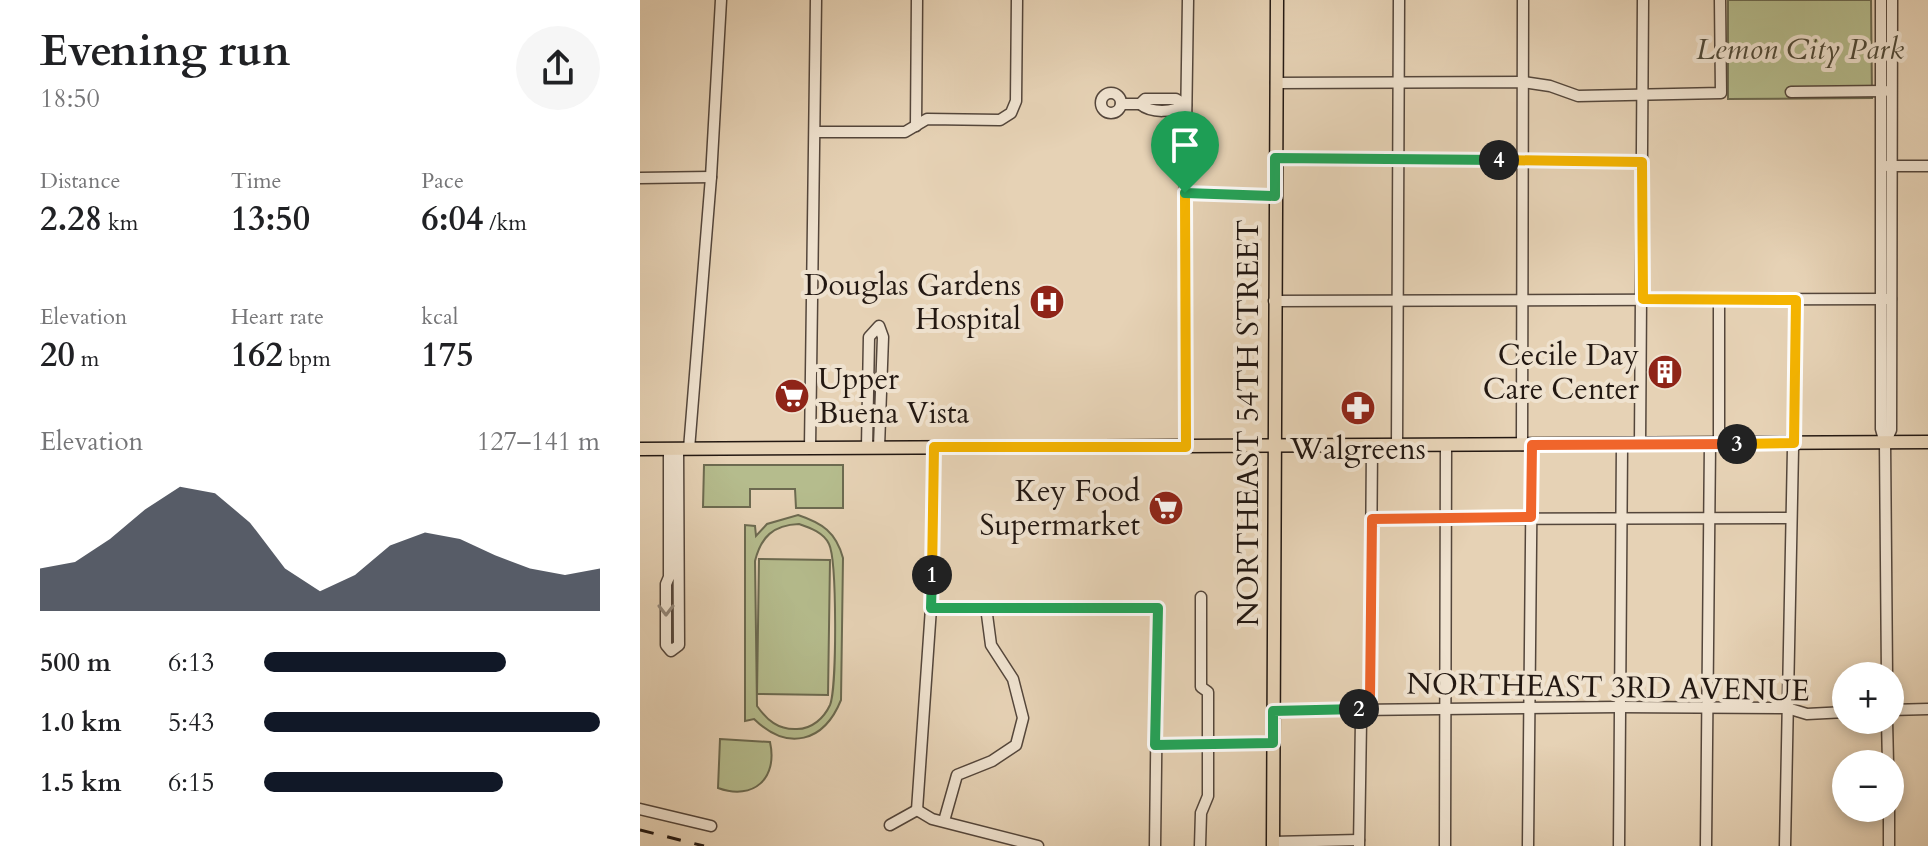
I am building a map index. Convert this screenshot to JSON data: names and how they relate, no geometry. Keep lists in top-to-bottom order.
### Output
{
  "streets": {
    "main road": ["NORTHEAST 54TH STREET"],
    "street": ["NORTHEAST 3RD AVENUE"]
  },
  "crossings": [
    ["NORTHEAST 54TH STREET", "NORTHEAST 3RD AVENUE"]
  ],
  "parks": ["Lemon City Park"],
  "places": {
    "hospital": ["Douglas Gardens Hospital"],
    "building": ["Cecile Day Care Center"],
    "supermarket": ["Upper Buena Vista", "Key Food Supermarket"],
    "pharmacy": ["Walgreens"]
  },
  "page": {
    "heading": ["Evening run", "18:50"],
    "stats": [
      ["Distance", "2.28 km"],
      ["Time", "13:50"],
      ["Pace", "6:04 /km"],
      ["Elevation", "20 m"],
      ["Heart rate", "162 bpm"],
      ["kcal", "175"]
    ],
    "pins": [
      "4",
      "3",
      "1",
      "2"
    ],
    "chart": ["Elevation", "127–141 m"],
    "list": [
      {
        "name": "500 m",
        "note": "6:13"
      },
      {
        "name": "1.0 km",
        "note": "5:43"
      },
      {
        "name": "1.5 km",
        "note": "6:15"
      }
    ],
    "map_buttons": ["+", "−"]
  }
}
